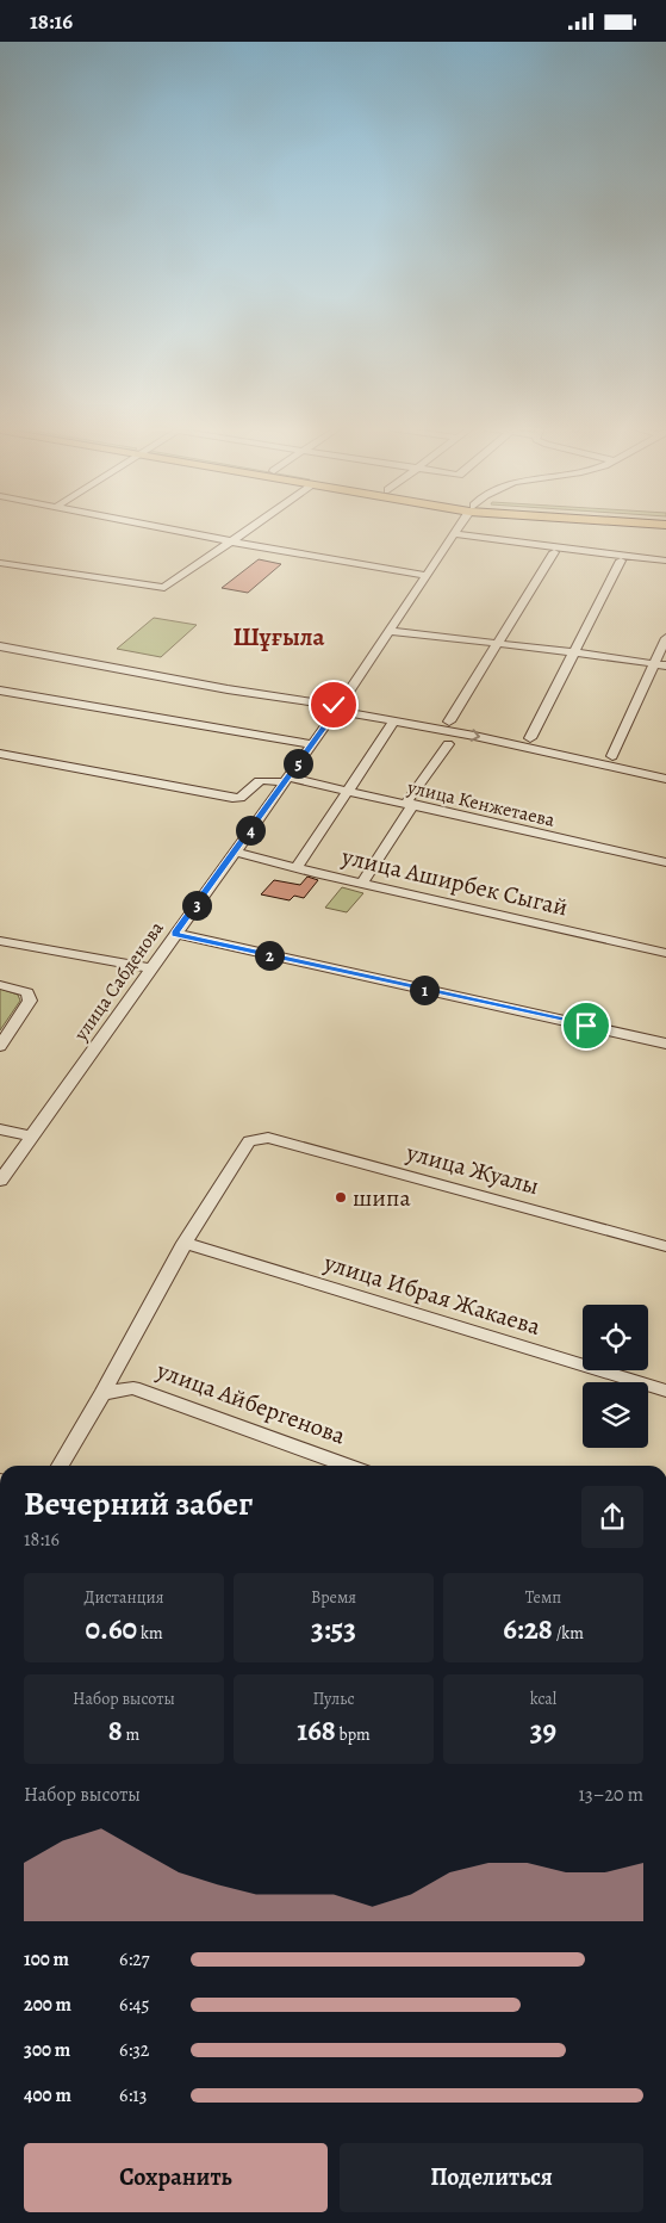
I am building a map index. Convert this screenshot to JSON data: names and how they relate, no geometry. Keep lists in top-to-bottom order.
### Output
{
  "streets": {
    "street": [
      "улица Кенжетаева",
      "улица Аширбек Сыгай",
      "улица Сабденова",
      "улица Жуалы",
      "улица Ибрая Жакаева",
      "улица Айбергенова"
    ]
  },
  "crossings": [
    ["улица Кенжетаева", "улица Сабденова"],
    ["улица Аширбек Сыгай", "улица Сабденова"],
    ["улица Жуалы", "улица Ибрая Жакаева"]
  ],
  "districts": ["Шұғыла"],
  "places": ["шипа"],
  "page": {
    "status": "18:16",
    "pins": [
      "5",
      "4",
      "3",
      "2",
      "1"
    ],
    "heading": ["Вечерний забег", "18:16"],
    "stats": [
      ["Дистанция", "0.60 km"],
      ["Время", "3:53"],
      ["Темп", "6:28 /km"],
      ["Набор высоты", "8 m"],
      ["Пульс", "168 bpm"],
      ["kcal", "39"]
    ],
    "chart": ["Набор высоты", "13–20 m"],
    "list": [
      {
        "name": "100 m",
        "note": "6:27"
      },
      {
        "name": "200 m",
        "note": "6:45"
      },
      {
        "name": "300 m",
        "note": "6:32"
      },
      {
        "name": "400 m",
        "note": "6:13"
      }
    ],
    "buttons": ["Сохранить", "Поделиться"]
  }
}
